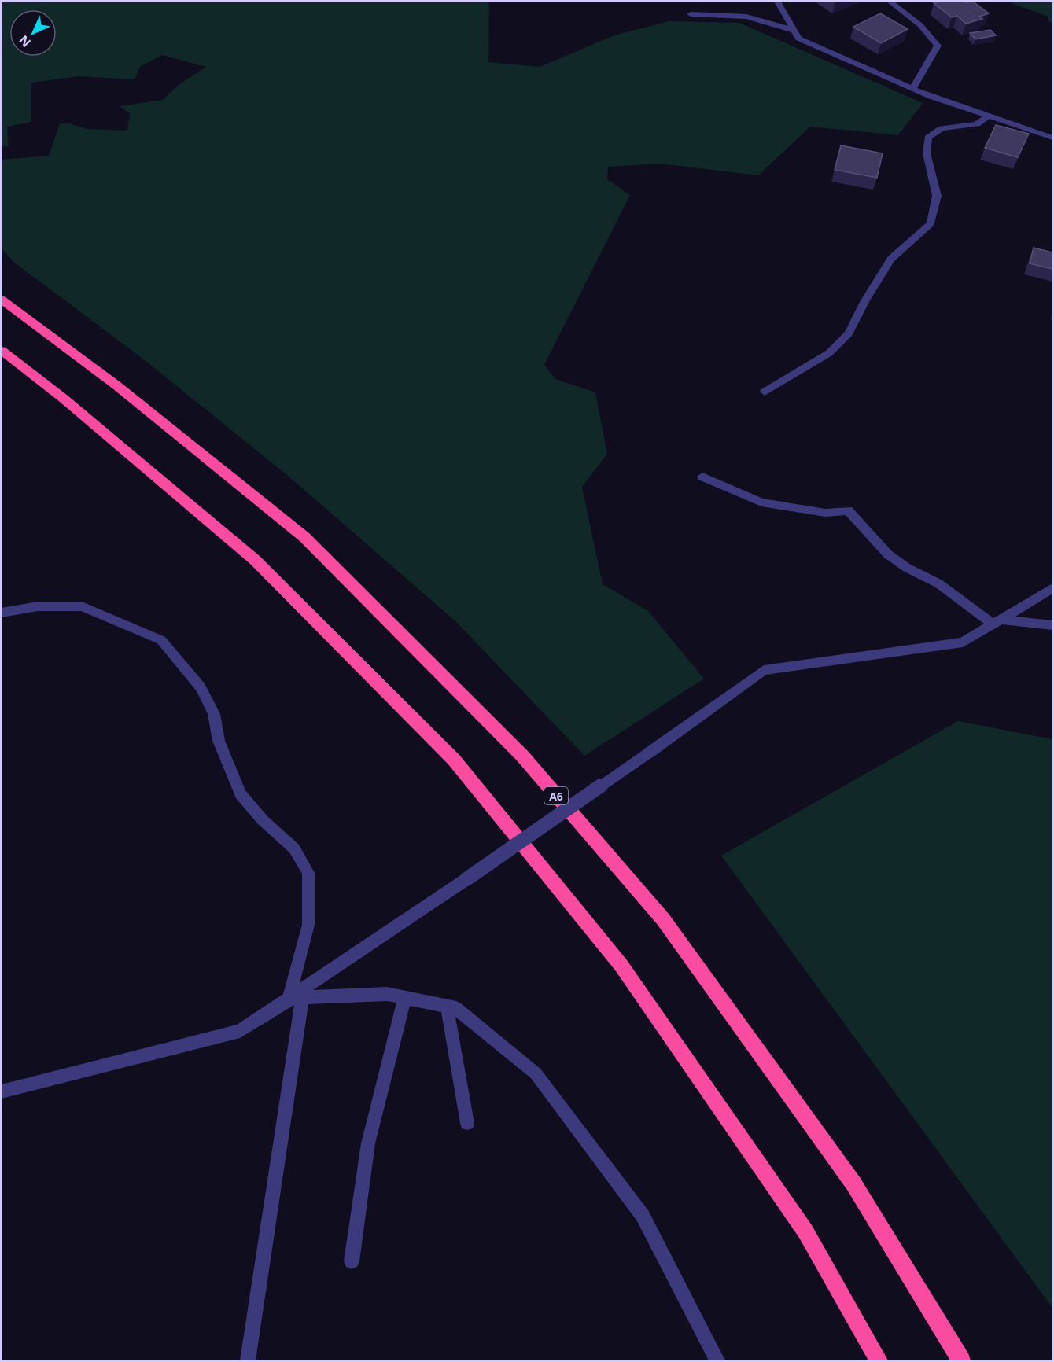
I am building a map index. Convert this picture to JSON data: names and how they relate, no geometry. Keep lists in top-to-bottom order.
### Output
{
  "streets": {
    "highway": ["A6"]
  },
  "north": "bottom left"
}
